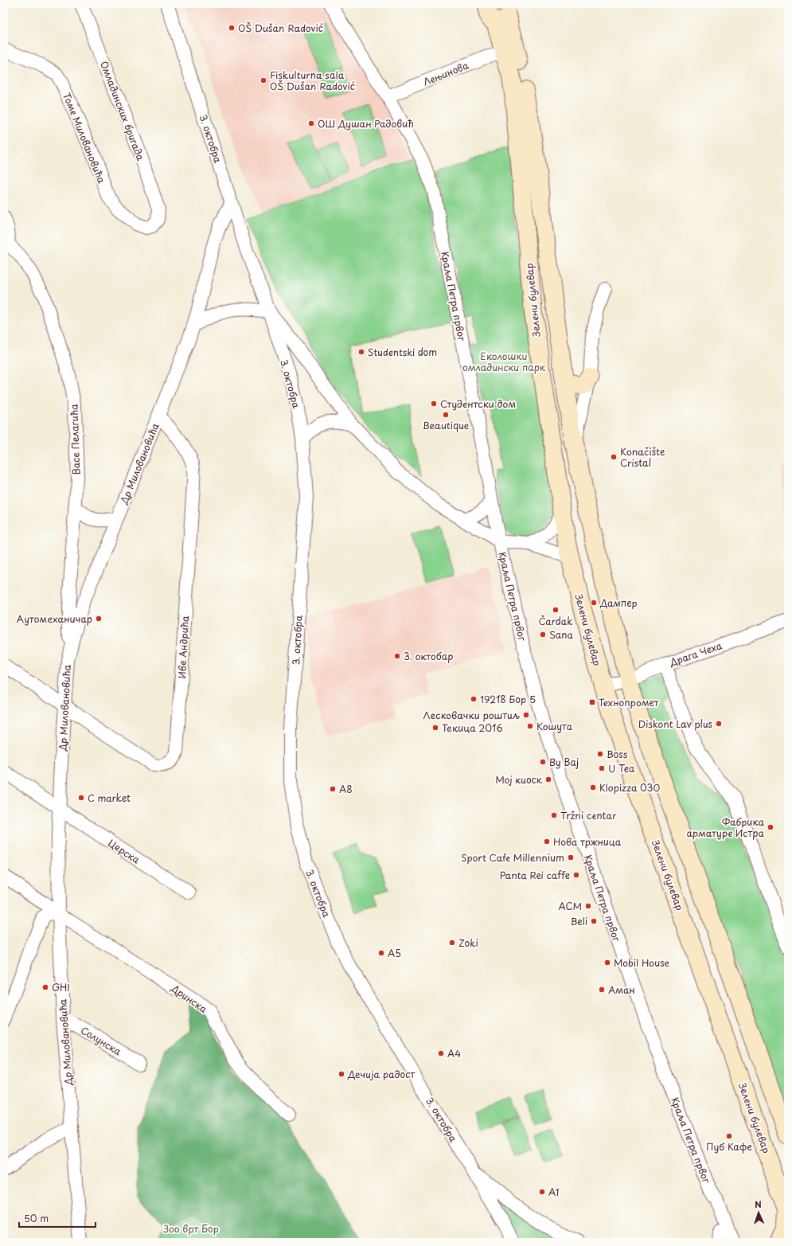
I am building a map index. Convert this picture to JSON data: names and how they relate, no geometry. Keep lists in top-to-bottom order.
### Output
{
  "streets": {
    "street": [
      "Лењинова",
      "Омладинских бригада",
      "Томе Миловановића",
      "3. октобра",
      "Краља Петра првог",
      "Зелени булевар",
      "Васе Пелагића",
      "Др Миловановића",
      "Иве Андрића",
      "Драга Чеха",
      "Церска",
      "Дринска",
      "Солунска"
    ]
  },
  "crossings": [
    ["Лењинова", "Краља Петра првог"],
    ["Лењинова", "Зелени булевар"],
    ["Омладинских бригада", "Томе Миловановића"],
    ["3. октобра", "Др Миловановића"],
    ["Зелени булевар", "Драга Чеха"],
    ["Васе Пелагића", "Др Миловановића"],
    ["Др Миловановића", "Иве Андрића"],
    ["Др Миловановића", "Церска"],
    ["Др Миловановића", "Дринска"],
    ["Др Миловановића", "Солунска"]
  ],
  "parks": ["Еколошки омладински парк", "Зоо врт Бор"],
  "places": {
    "other": [
      "OŠ Dušan Radović",
      "Fiskulturna sala OŠ Dušan Radović",
      "ОШ Душан Радовић",
      "Studentski dom",
      "Студентски дом",
      "Beautique",
      "Konačište Cristal",
      "Дампер",
      "Čardak",
      "Аутомеханичар",
      "Sana",
      "3. октобар",
      "19218 Бор 5",
      "Лесковачки роштиљ",
      "Diskont Lav plus",
      "Кошута",
      "Текица 2016",
      "Boss",
      "By Baj",
      "U Tea",
      "Мој киоск",
      "Klopizza 030",
      "A8",
      "C market",
      "Tržni centar",
      "Фабрика арматуре Истра",
      "Нова тржница",
      "Sport Cafe Millennium",
      "Panta Rei caffe",
      "ACM",
      "Beli",
      "Zoki",
      "A5",
      "Mobil House",
      "GHI",
      "Аман",
      "A4",
      "Дечија радост",
      "Пуб Кафе",
      "A1"
    ],
    "transit": ["Технопромет"]
  },
  "scale_bar": "50 m",
  "north": "top"
}
